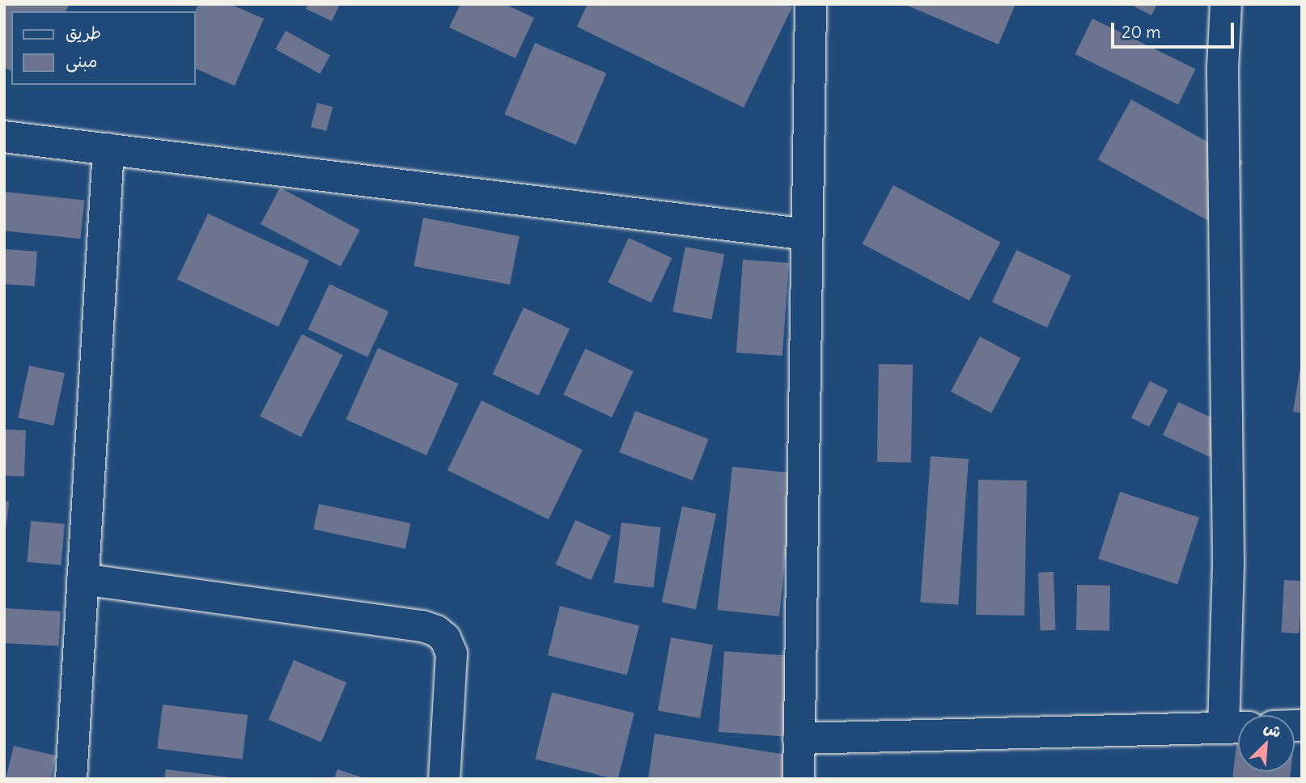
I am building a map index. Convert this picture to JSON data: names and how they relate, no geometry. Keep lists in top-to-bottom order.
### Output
{
  "legend": ["طريق", "مبنى"],
  "scale_bar": "20 m",
  "north": "top right"
}
